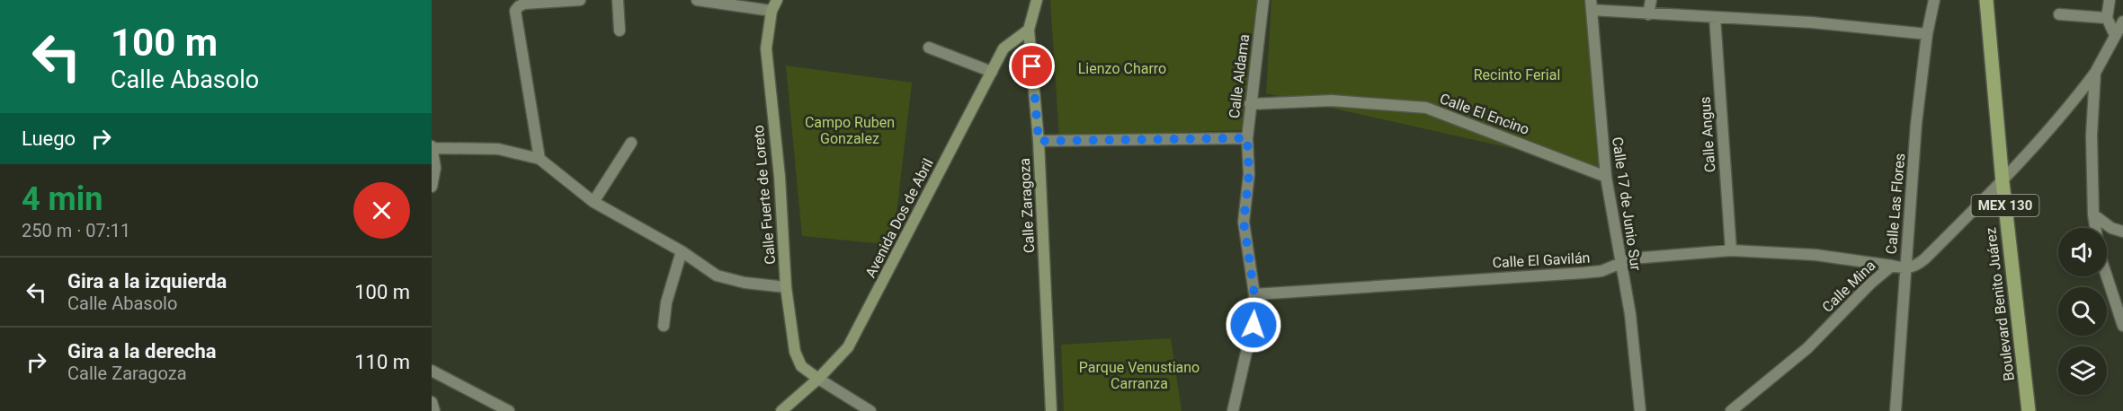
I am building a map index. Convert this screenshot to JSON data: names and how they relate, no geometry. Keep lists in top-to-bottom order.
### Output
{
  "streets": {
    "main road": ["MEX 130", "Boulevard Benito Juárez"],
    "street": [
      "Calle Aldama",
      "Calle El Encino",
      "Calle Angus",
      "Calle Fuerte de Loreto",
      "Calle 17 de Junio Sur",
      "Calle Las Flores",
      "Calle Zaragoza",
      "Avenida Dos de Abril",
      "Calle El Gavilán",
      "Calle Mina"
    ]
  },
  "crossings": [
    ["Calle Aldama", "Calle El Encino"],
    ["Calle Aldama", "Calle El Gavilán"],
    ["Calle El Encino", "Calle 17 de Junio Sur"],
    ["Calle Angus", "Calle El Gavilán"],
    ["Calle Fuerte de Loreto", "Avenida Dos de Abril"],
    ["Calle 17 de Junio Sur", "Calle El Gavilán"],
    ["Calle Las Flores", "Calle Mina"],
    ["Calle Zaragoza", "Avenida Dos de Abril"],
    ["Calle El Gavilán", "Calle Mina"]
  ],
  "parks": [
    "Lienzo Charro",
    "Recinto Ferial",
    "Campo Ruben Gonzalez",
    "Parque Venustiano Carranza"
  ],
  "page": {
    "turn": ["100 m", "Calle Abasolo"],
    "then": "Luego",
    "heading": ["4 min", "250 m · 07:11"],
    "list": [
      {
        "name": "Gira a la izquierda",
        "note": "Calle Abasolo",
        "value": "100 m"
      },
      {
        "name": "Gira a la derecha",
        "note": "Calle Zaragoza",
        "value": "110 m"
      }
    ]
  }
}
